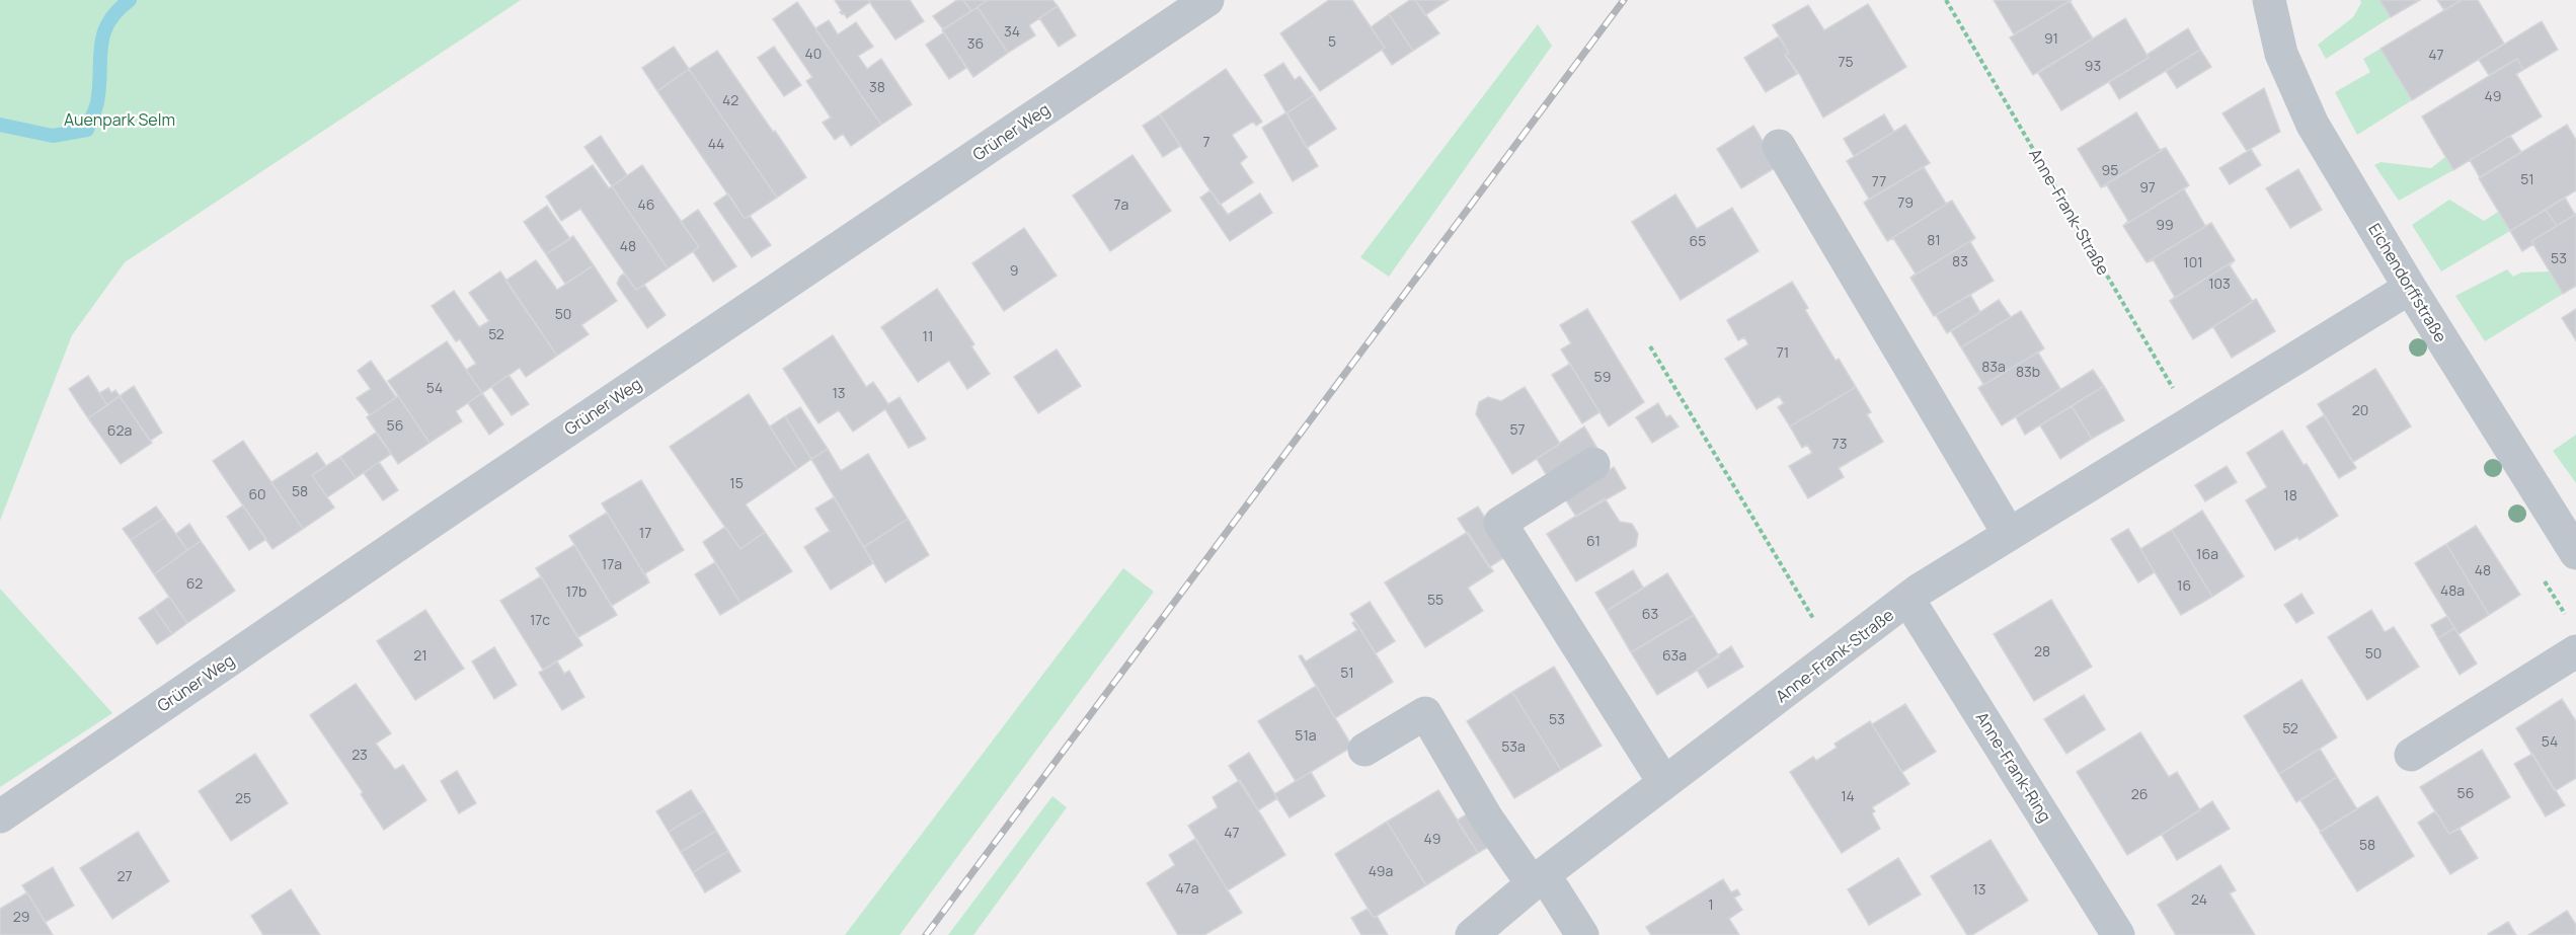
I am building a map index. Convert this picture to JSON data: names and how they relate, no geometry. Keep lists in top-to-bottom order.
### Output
{
  "streets": {
    "street": [
      "Grüner Weg",
      "Anne-Frank-Straße",
      "Eichendorffstraße",
      "Anne-Frank-Ring"
    ]
  },
  "crossings": [
    ["Anne-Frank-Straße", "Eichendorffstraße"],
    ["Anne-Frank-Straße", "Anne-Frank-Ring"]
  ],
  "parks": ["Auenpark Selm"],
  "house_numbers": [
    "34",
    "91",
    "5",
    "36",
    "40",
    "47",
    "75",
    "93",
    "38",
    "49",
    "42",
    "7",
    "44",
    "95",
    "51",
    "77",
    "97",
    "79",
    "46",
    "7a",
    "99",
    "81",
    "65",
    "48",
    "53",
    "83",
    "101",
    "9",
    "103",
    "50",
    "52",
    "11",
    "71",
    "83a",
    "83b",
    "59",
    "54",
    "13",
    "20",
    "56",
    "57",
    "62a",
    "73",
    "15",
    "58",
    "60",
    "18",
    "17",
    "61",
    "16a",
    "17a",
    "48",
    "62",
    "16",
    "48a",
    "17b",
    "55",
    "63",
    "17c",
    "28",
    "50",
    "21",
    "63a",
    "51",
    "53",
    "52",
    "51a",
    "54",
    "53a",
    "23",
    "56",
    "26",
    "14",
    "25",
    "47",
    "49",
    "58",
    "49a",
    "27",
    "47a",
    "13",
    "24",
    "1",
    "29"
  ]
}
